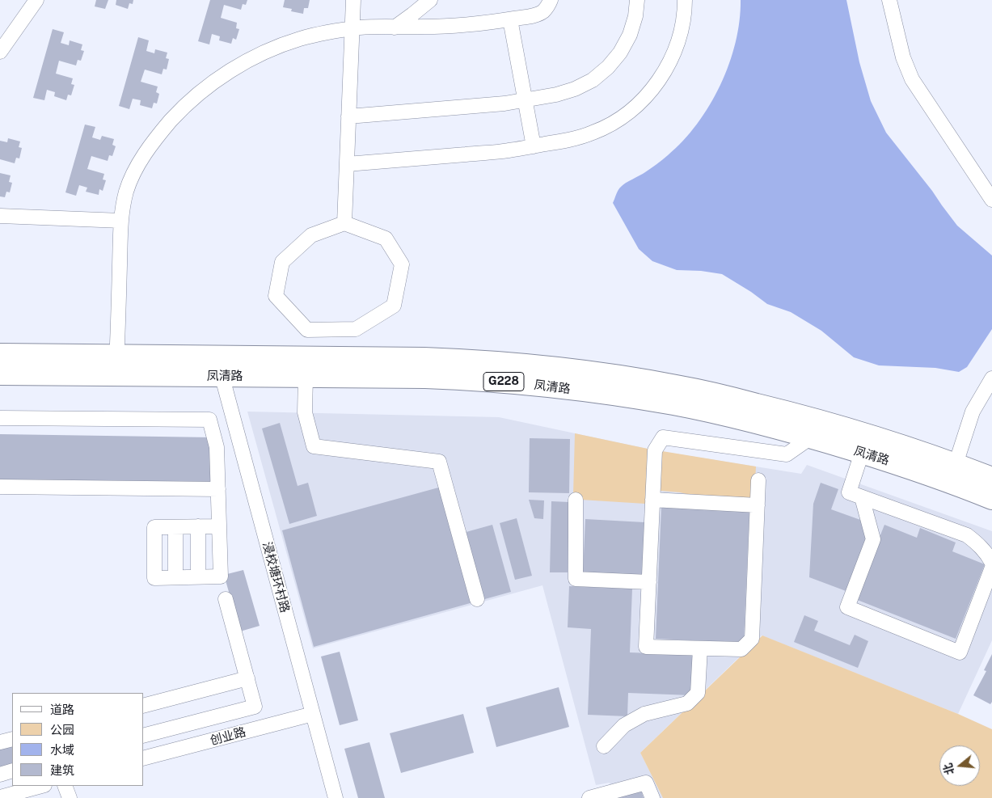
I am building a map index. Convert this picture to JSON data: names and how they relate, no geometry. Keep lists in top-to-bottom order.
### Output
{
  "streets": {
    "highway": ["凤清路", "G228"],
    "street": ["浸校塘环村路", "创业路"]
  },
  "crossings": [
    ["凤清路", "浸校塘环村路"],
    ["浸校塘环村路", "创业路"]
  ],
  "legend": [
    "道路",
    "公园",
    "水域",
    "建筑"
  ],
  "north": "left"
}
